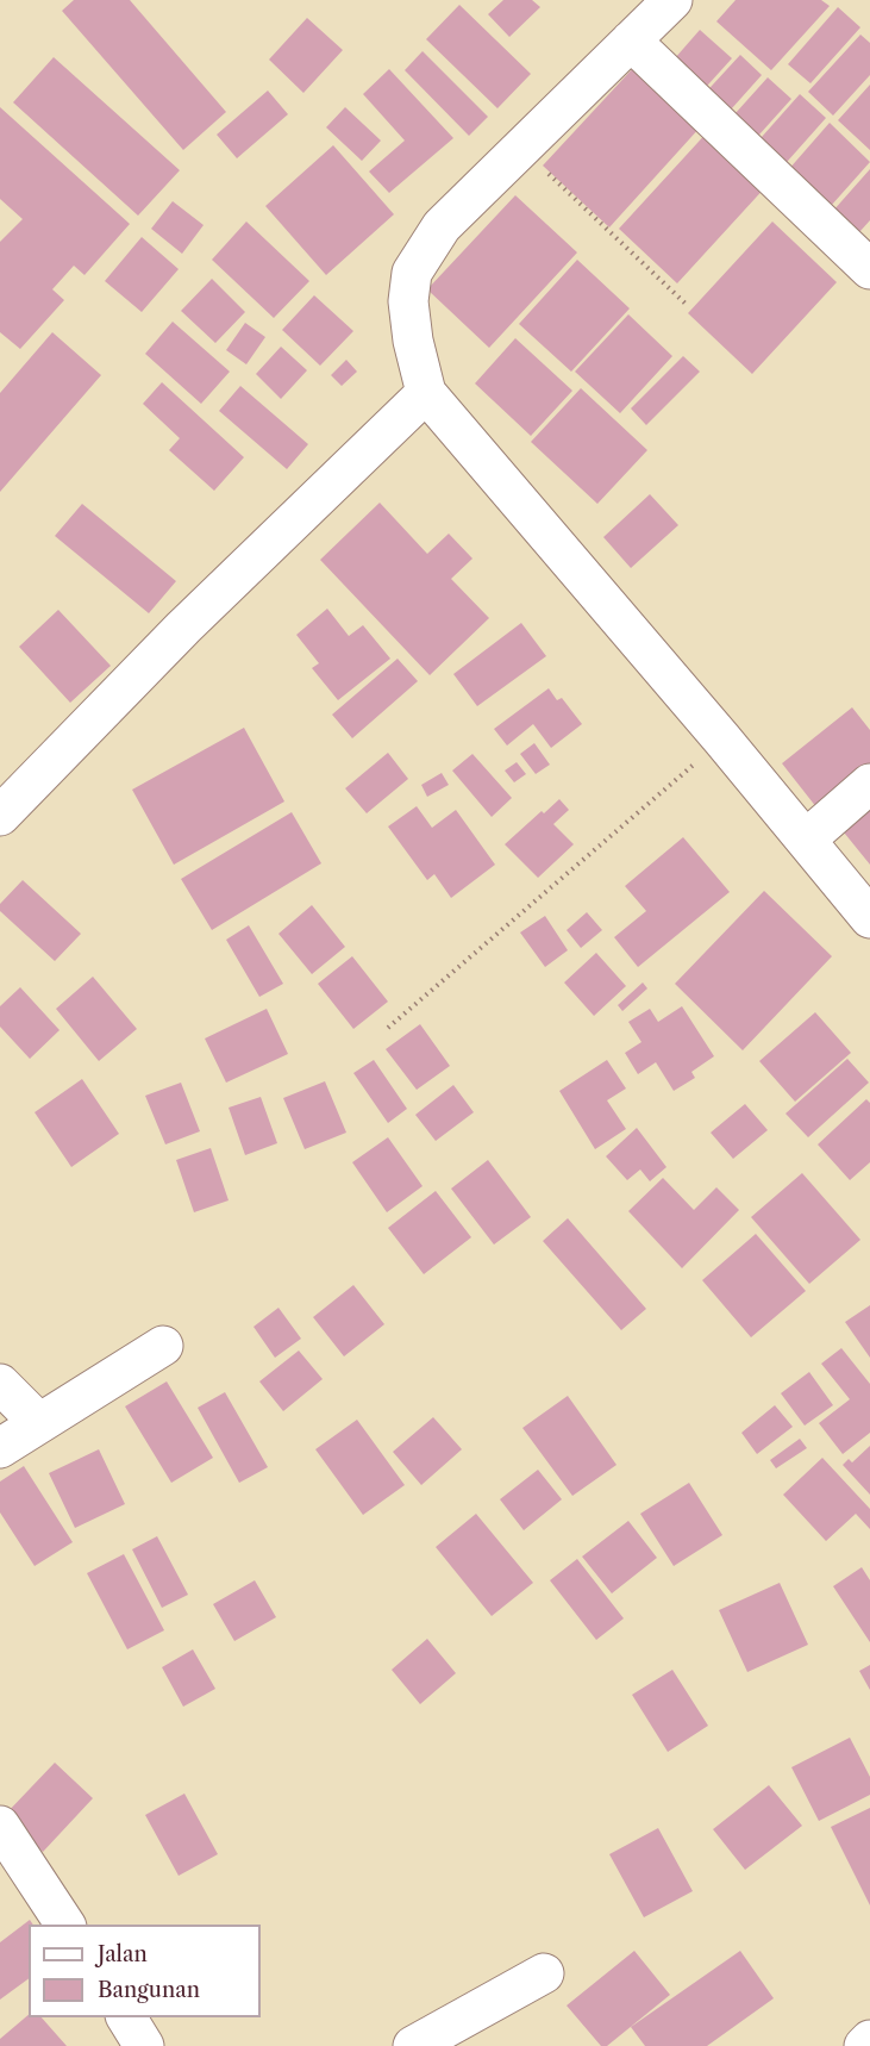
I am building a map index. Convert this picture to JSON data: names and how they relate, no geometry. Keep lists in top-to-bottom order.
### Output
{
  "legend": ["Jalan", "Bangunan"]
}
